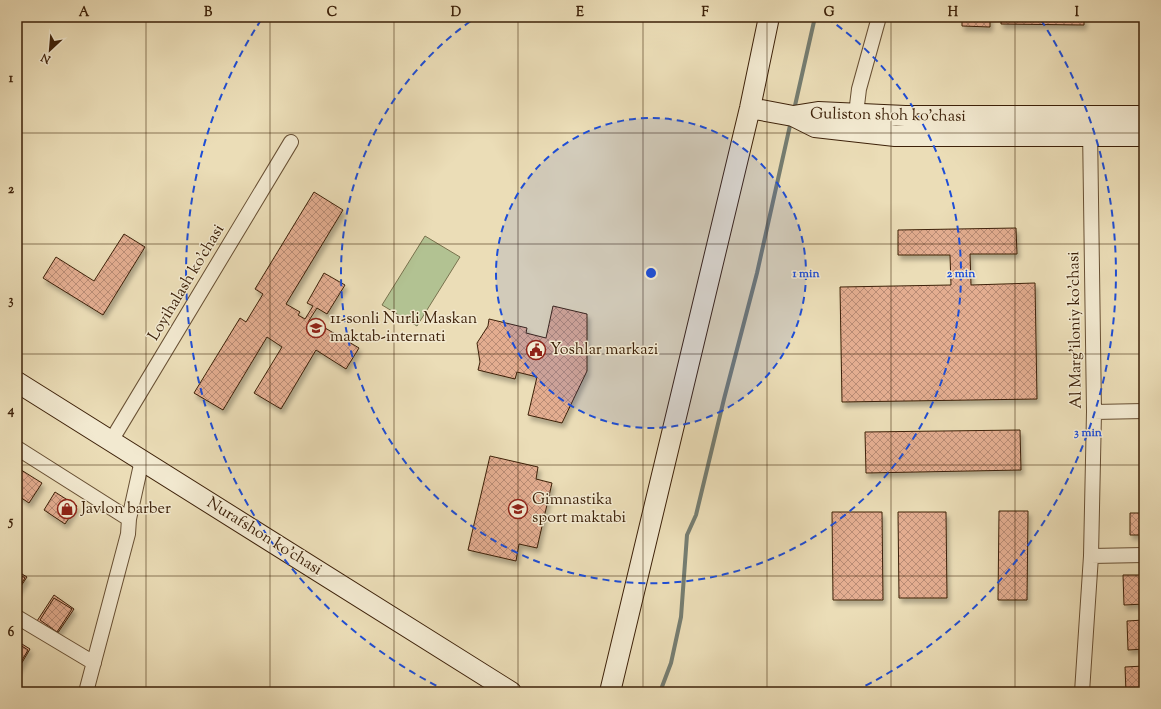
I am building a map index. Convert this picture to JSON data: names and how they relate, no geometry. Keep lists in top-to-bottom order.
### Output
{
  "streets": {
    "main road": ["Guliston shoh ko'chasi", "Nurafshon ko'chasi"],
    "street": ["Loyihalash ko'chasi", "Al Marg'iloniy ko'chasi"]
  },
  "crossings": [
    ["Guliston shoh ko'chasi", "Al Marg'iloniy ko'chasi"],
    ["Loyihalash ko'chasi", "Nurafshon ko'chasi"]
  ],
  "places": {
    "school or university": ["11-sonli Nurli Maskan maktab-internati", "Gimnastika sport maktabi"],
    "public building": ["Yoshlar markazi"],
    "shop": ["Javlon barber"]
  },
  "north": "bottom left",
  "grid": {
    "columns": [
      "A",
      "B",
      "C",
      "D",
      "E",
      "F",
      "G",
      "H",
      "I"
    ],
    "rows": [
      "1",
      "2",
      "3",
      "4",
      "5",
      "6"
    ]
  },
  "rings": ["1 min", "2 min", "3 min"]
}
